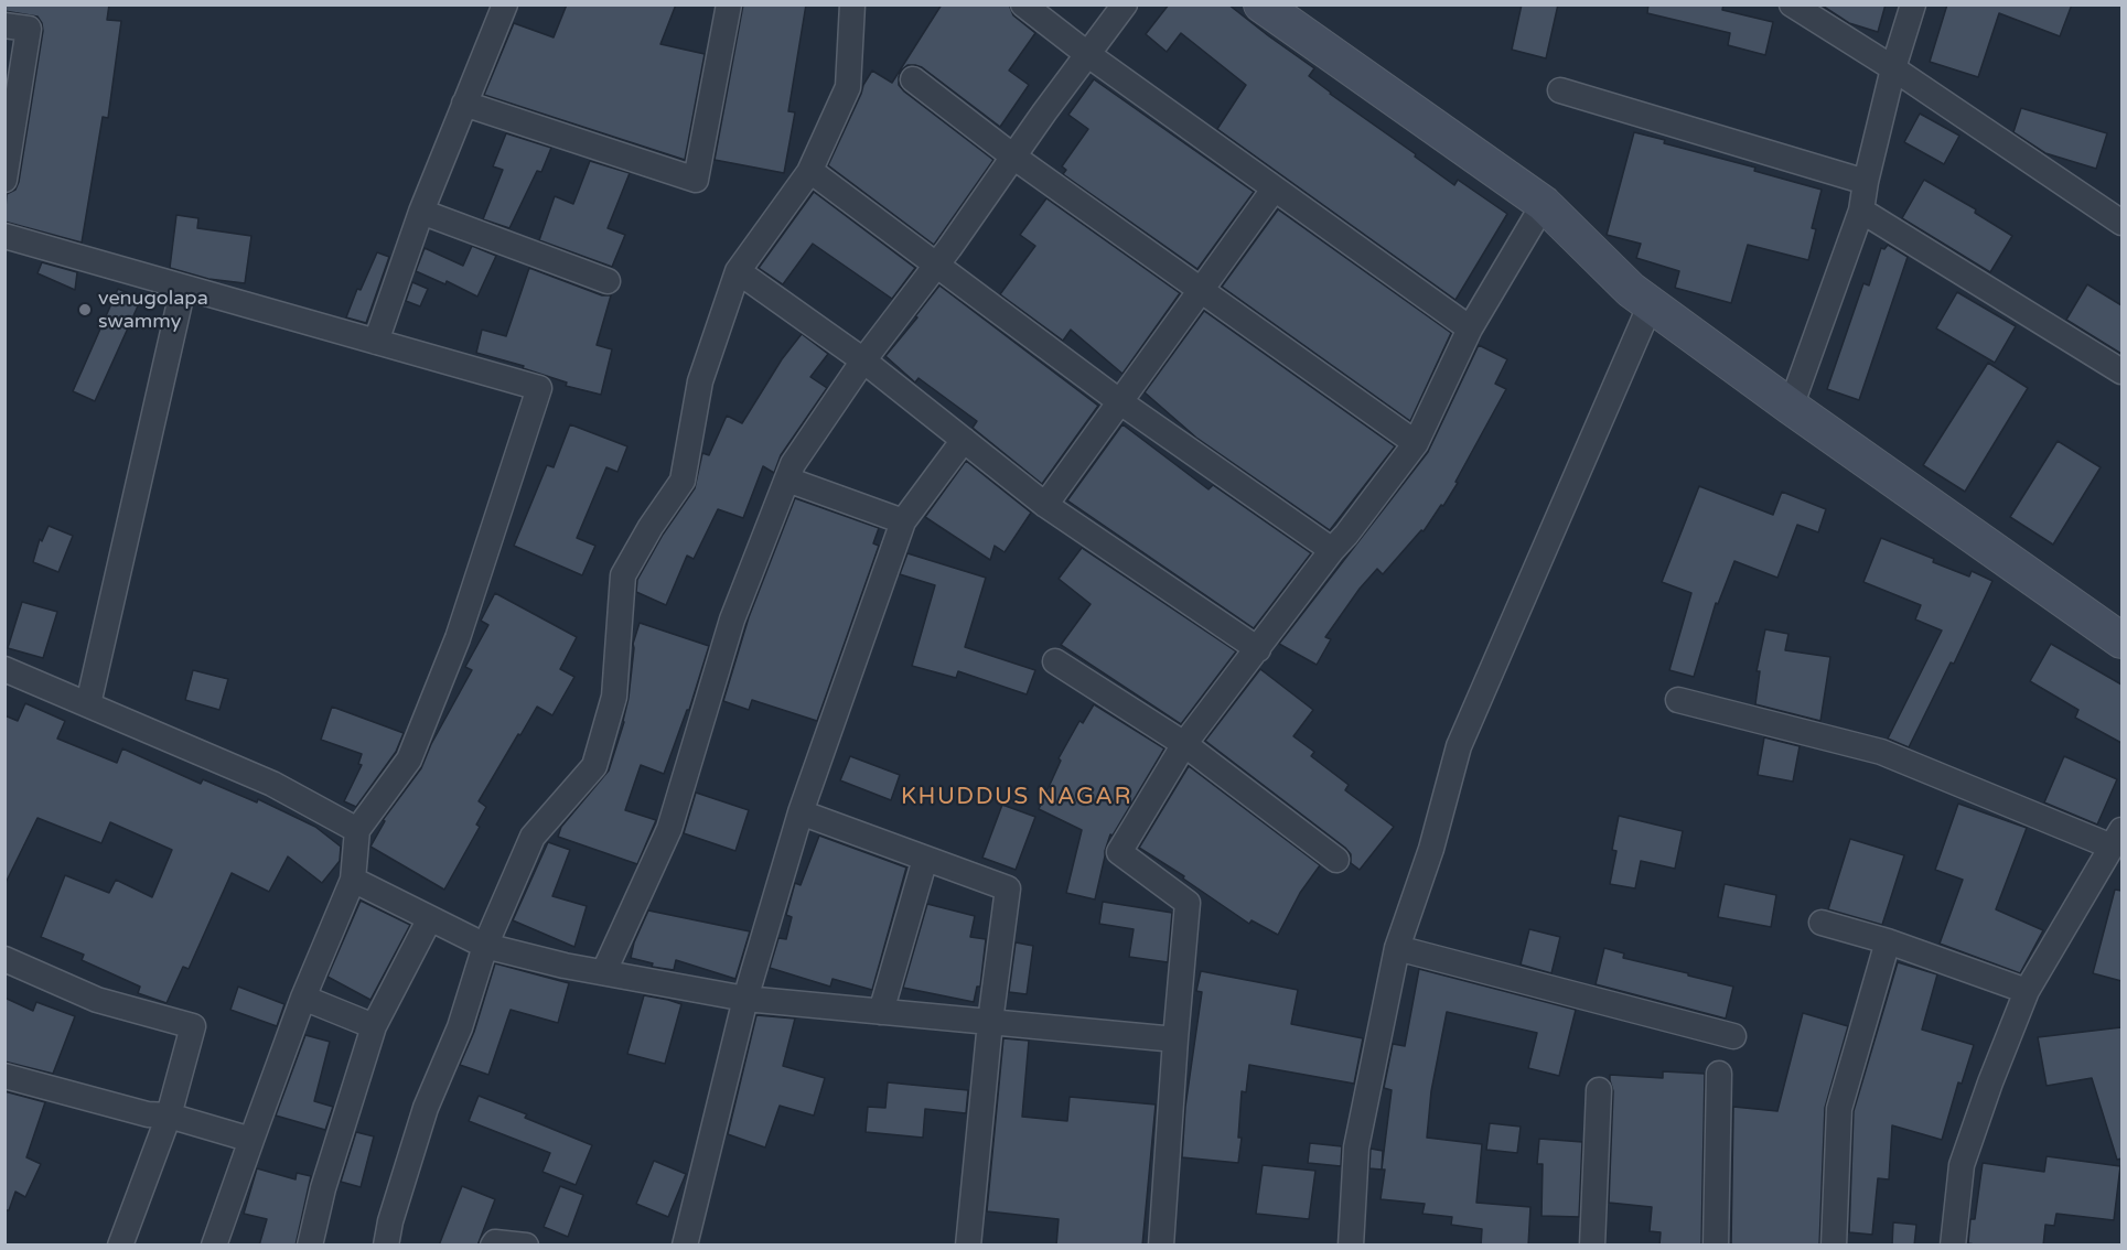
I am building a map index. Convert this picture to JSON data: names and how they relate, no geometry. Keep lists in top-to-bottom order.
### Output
{
  "districts": ["KHUDDUS NAGAR"],
  "places": ["venugolapa swammy"]
}
